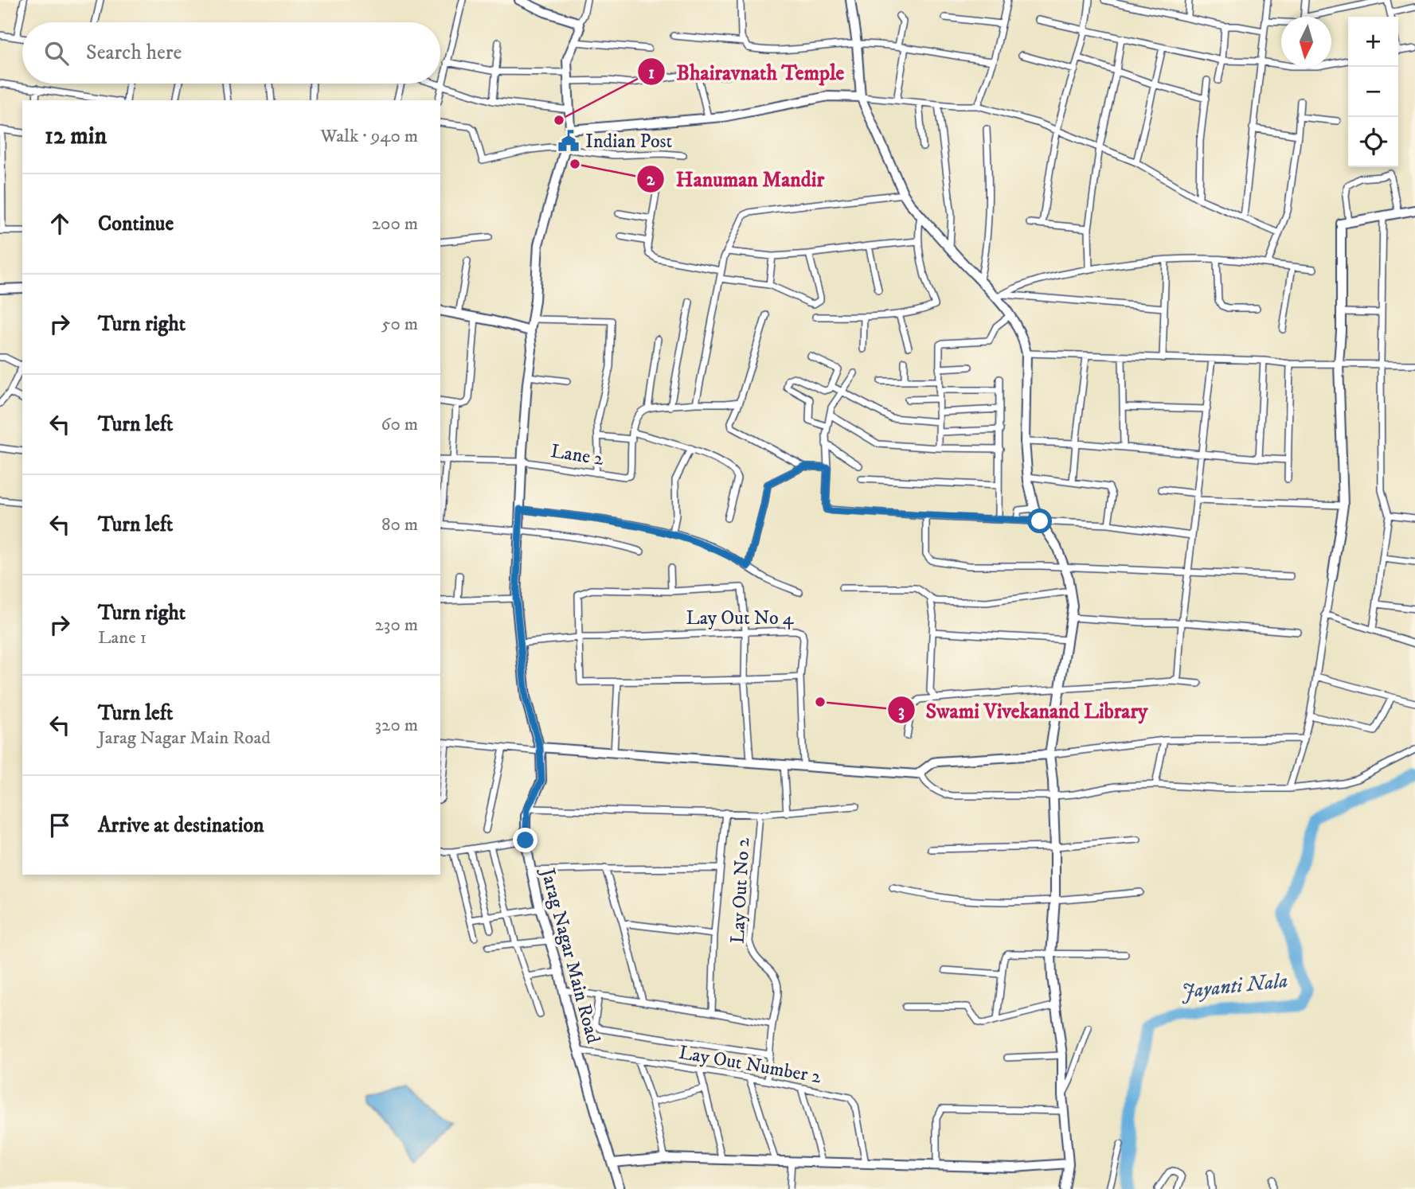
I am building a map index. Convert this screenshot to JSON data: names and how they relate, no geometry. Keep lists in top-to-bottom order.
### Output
{
  "streets": {
    "main road": ["Jarag Nagar Main Road"],
    "street": [
      "Lane 2",
      "Lay Out No 4",
      "Lay Out No 2",
      "Lay Out Number 2"
    ]
  },
  "crossings": [
    ["Lane 2", "Jarag Nagar Main Road"],
    ["Lay Out No 4", "Jarag Nagar Main Road"],
    ["Lay Out No 2", "Lay Out Number 2"],
    ["Jarag Nagar Main Road", "Lay Out Number 2"]
  ],
  "water": ["Jayanti Nala"],
  "places": {
    "other": ["Bhairavnath Temple", "Hanuman Mandir", "Swami Vivekanand Library"],
    "public building": ["Indian Post"]
  },
  "north": "bottom",
  "page": {
    "map_buttons": ["+", "−"],
    "search": "Search here",
    "heading": ["12 min", "Walk · 940 m"],
    "list": [
      ["Continue", "200 m"],
      ["Turn right", "50 m"],
      ["Turn left", "60 m"],
      ["Turn left", "80 m"],
      ["Turn right", "Lane 1", "230 m"],
      ["Turn left", "Jarag Nagar Main Road", "320 m"],
      "Arrive at destination"
    ]
  }
}
